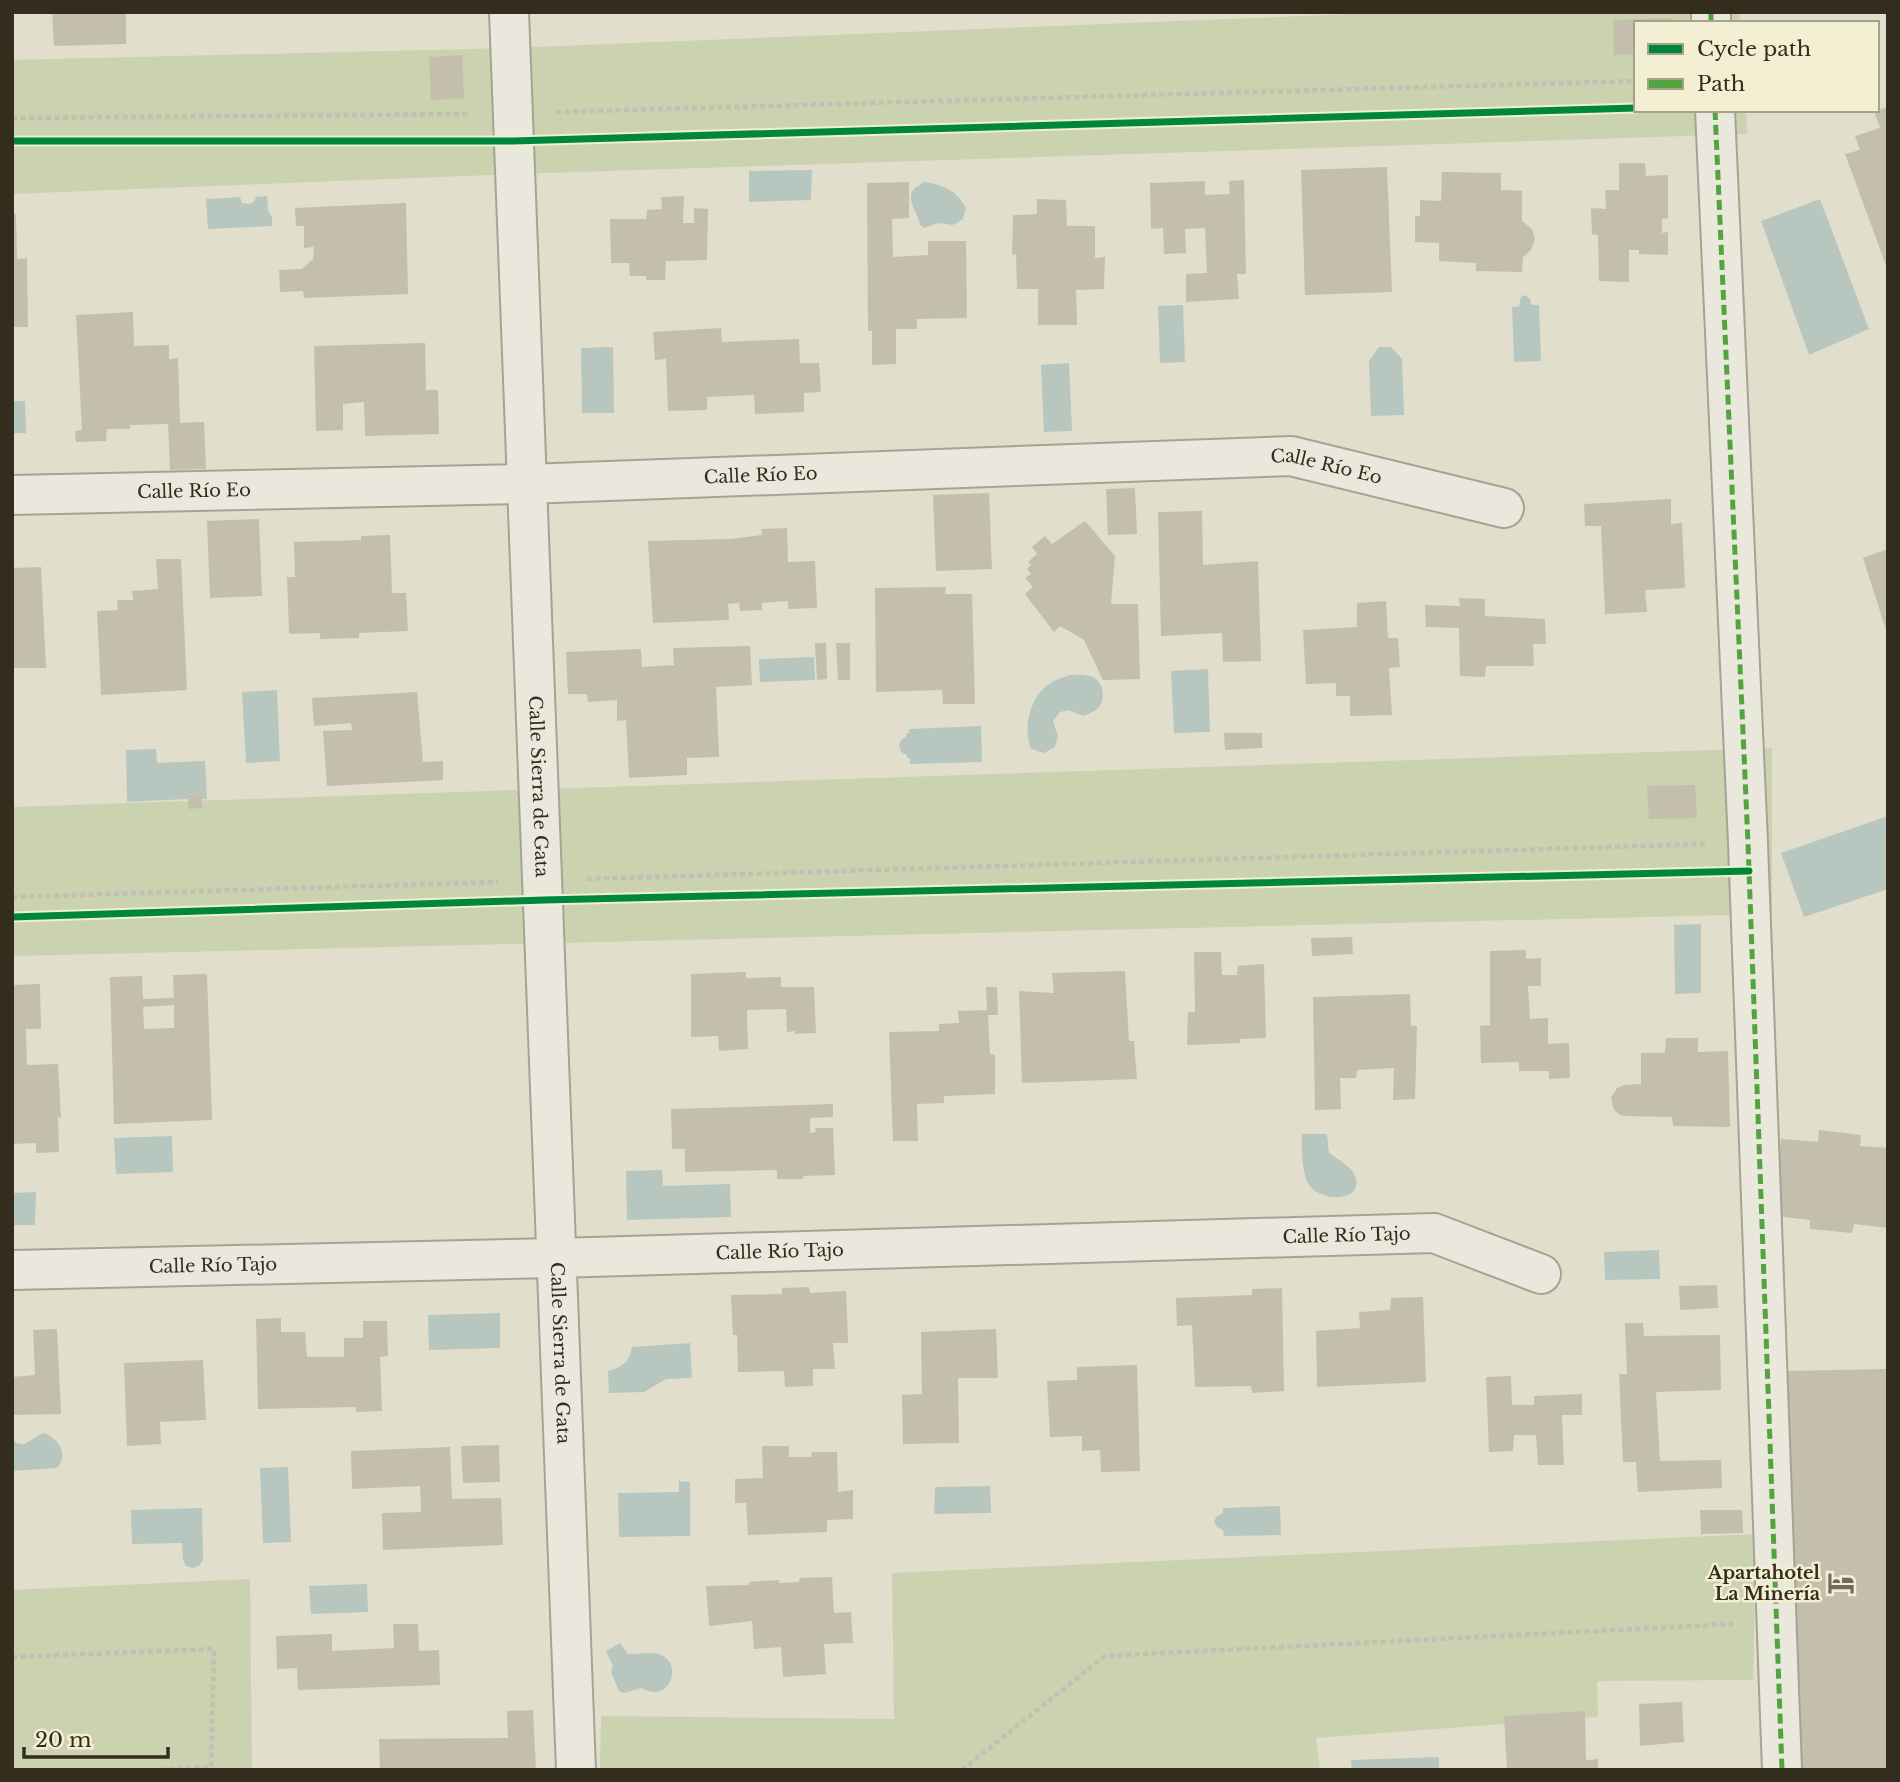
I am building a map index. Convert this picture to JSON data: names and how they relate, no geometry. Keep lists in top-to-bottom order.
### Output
{
  "streets": {
    "street": ["Calle Río Eo", "Calle Sierra de Gata", "Calle Río Tajo"]
  },
  "crossings": [
    ["Calle Río Eo", "Calle Sierra de Gata"],
    ["Calle Sierra de Gata", "Calle Río Tajo"]
  ],
  "places": {
    "hotel": ["Apartahotel La Minería"]
  },
  "legend": ["Cycle path", "Path"],
  "scale_bar": "20 m"
}
